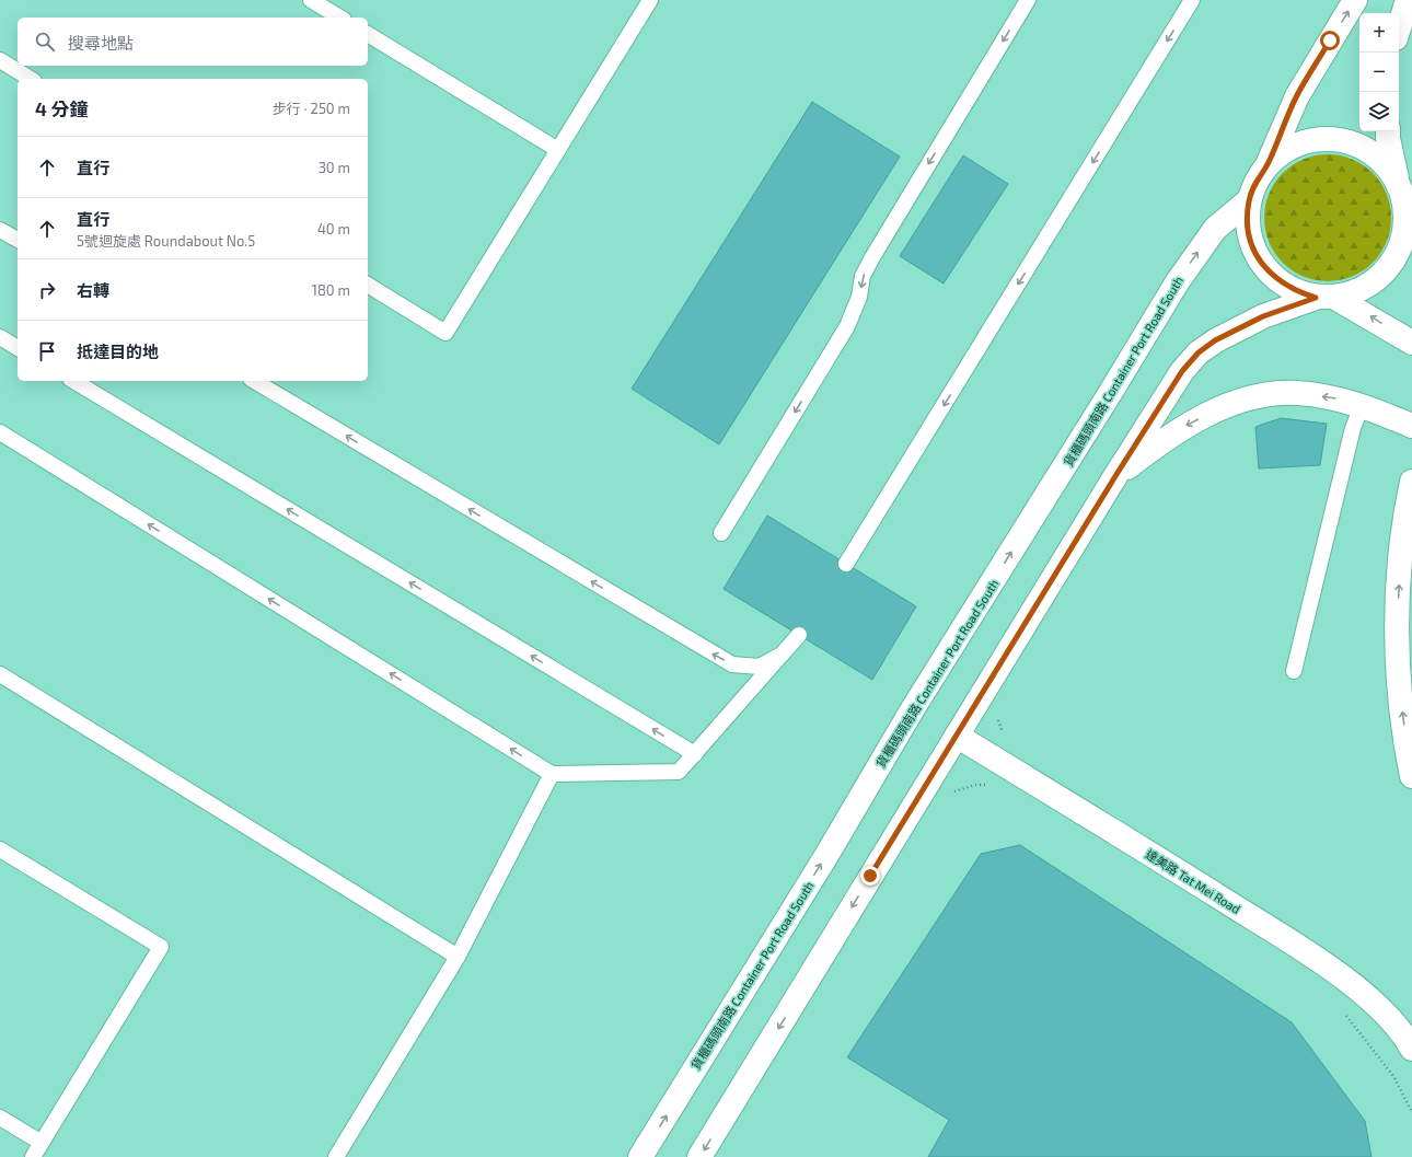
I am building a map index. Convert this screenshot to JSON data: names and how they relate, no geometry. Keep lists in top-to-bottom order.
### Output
{
  "streets": {
    "main road": ["貨櫃碼頭南路 Container Port Road South", "達美路 Tat Mei Road"]
  },
  "page": {
    "map_buttons": ["+", "−"],
    "search": "搜尋地點",
    "heading": ["4 分鐘", "步行 · 250 m"],
    "list": [
      ["直行", "30 m"],
      ["直行", "5號迴旋處 Roundabout No.5", "40 m"],
      ["右轉", "180 m"],
      "抵達目的地"
    ]
  }
}
